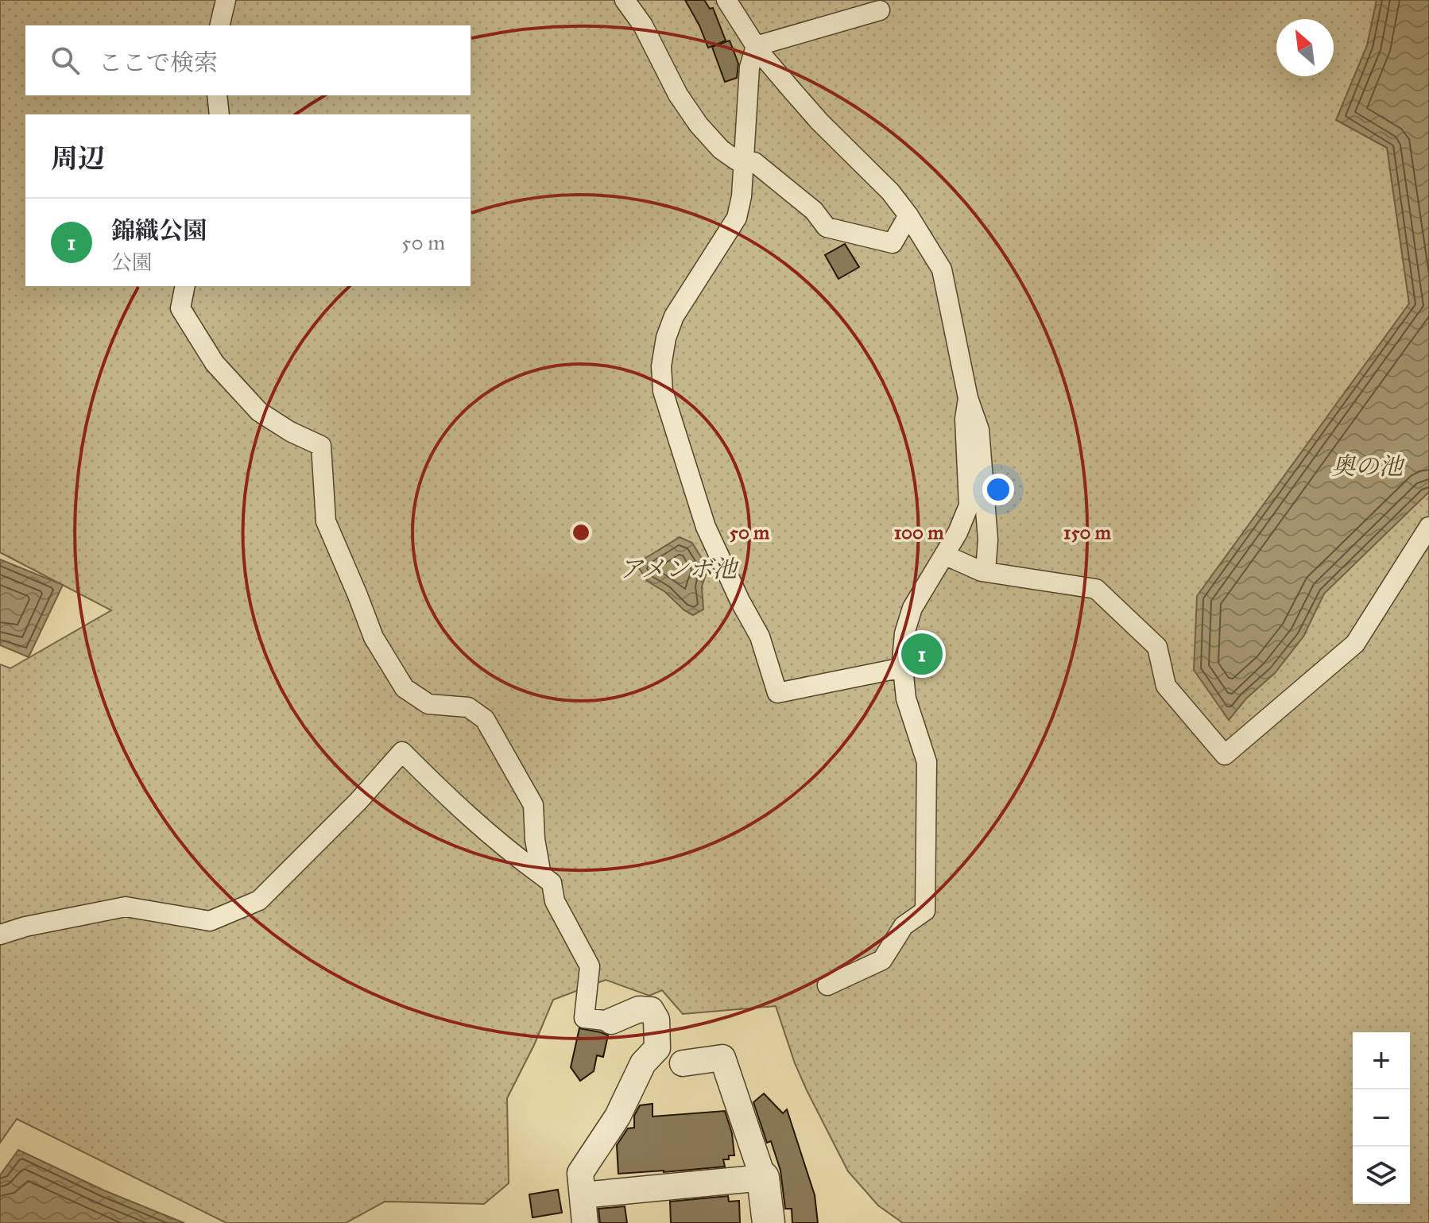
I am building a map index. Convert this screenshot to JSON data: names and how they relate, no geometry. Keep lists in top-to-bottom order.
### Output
{
  "water": ["奥の池", "アメンボ池"],
  "north": "top left",
  "page": {
    "search": "ここで検索",
    "heading": "周辺",
    "list": [
      {
        "mark": "1",
        "name": "錦織公園",
        "note": "公園",
        "value": "50 m"
      }
    ],
    "pins": "1",
    "map_buttons": ["+", "−"]
  },
  "rings": ["50 m", "100 m", "150 m"]
}
